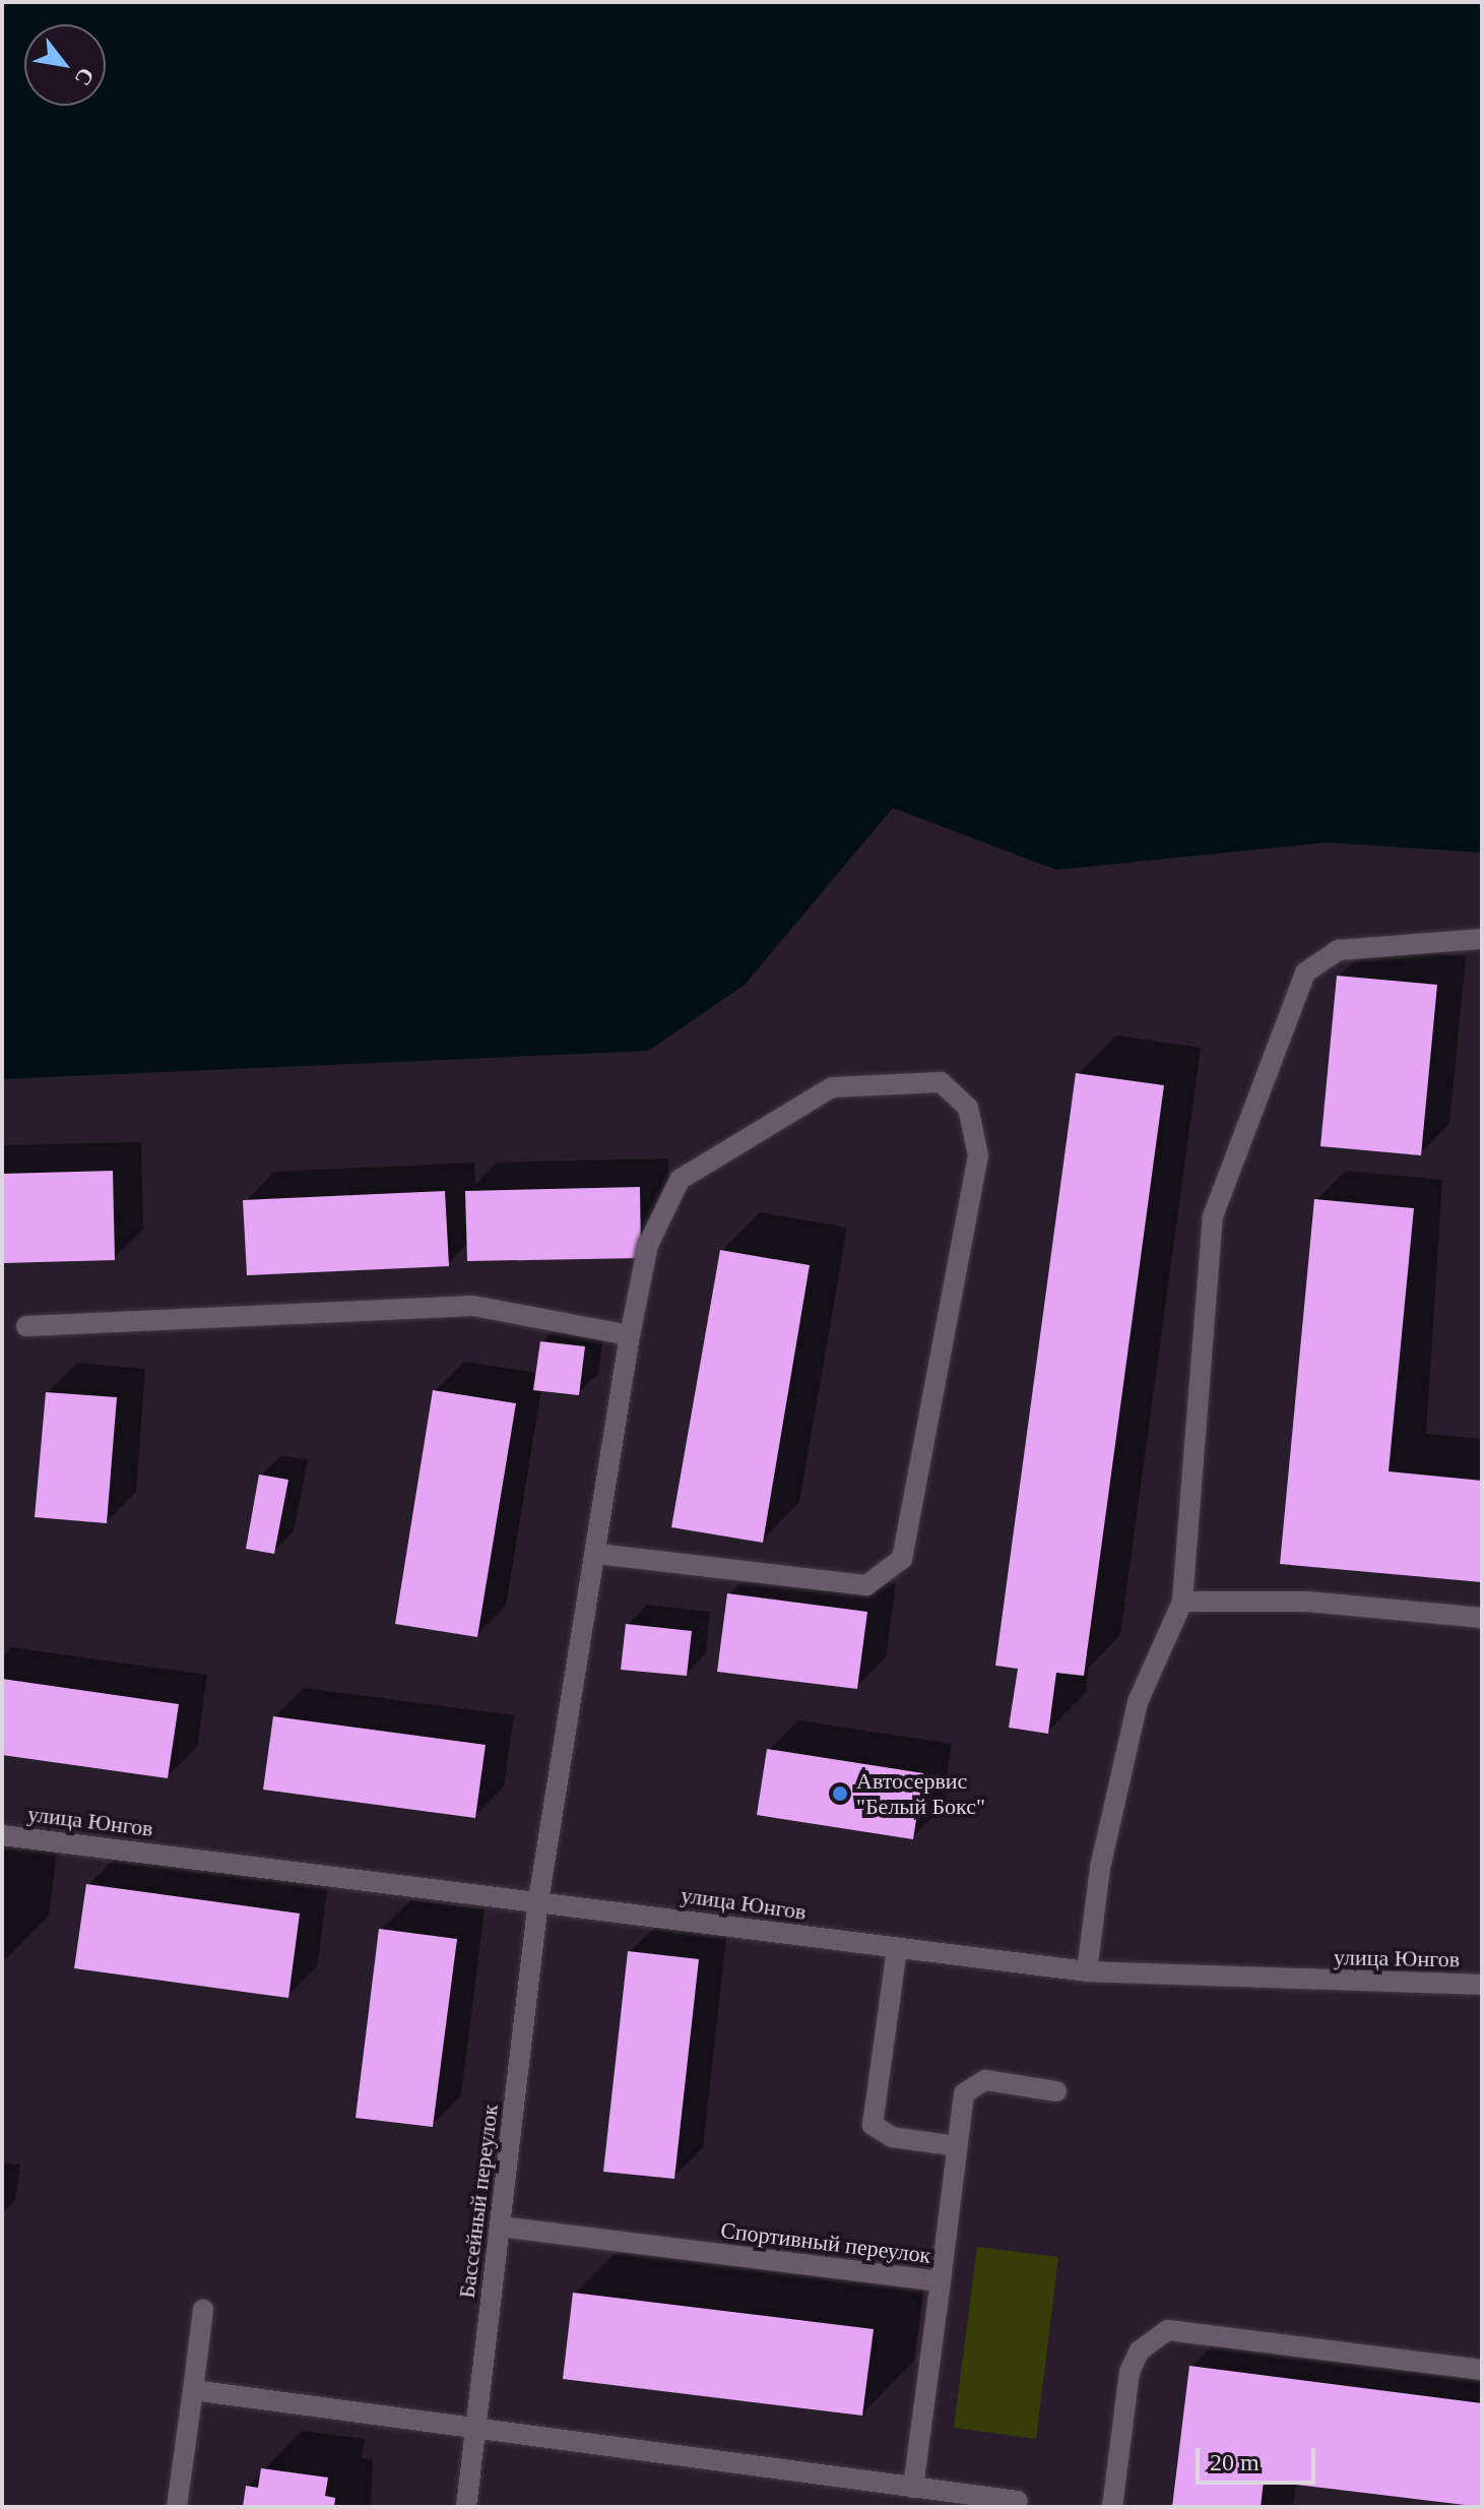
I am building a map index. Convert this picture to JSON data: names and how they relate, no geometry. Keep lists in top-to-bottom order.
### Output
{
  "streets": {
    "street": ["улица Юнгов", "Бассейный переулок", "Спортивный переулок"]
  },
  "crossings": [
    ["улица Юнгов", "Бассейный переулок"],
    ["Бассейный переулок", "Спортивный переулок"]
  ],
  "places": ["Автосервис \"Белый Бокс\""],
  "scale_bar": "20 m",
  "north": "bottom right"
}
